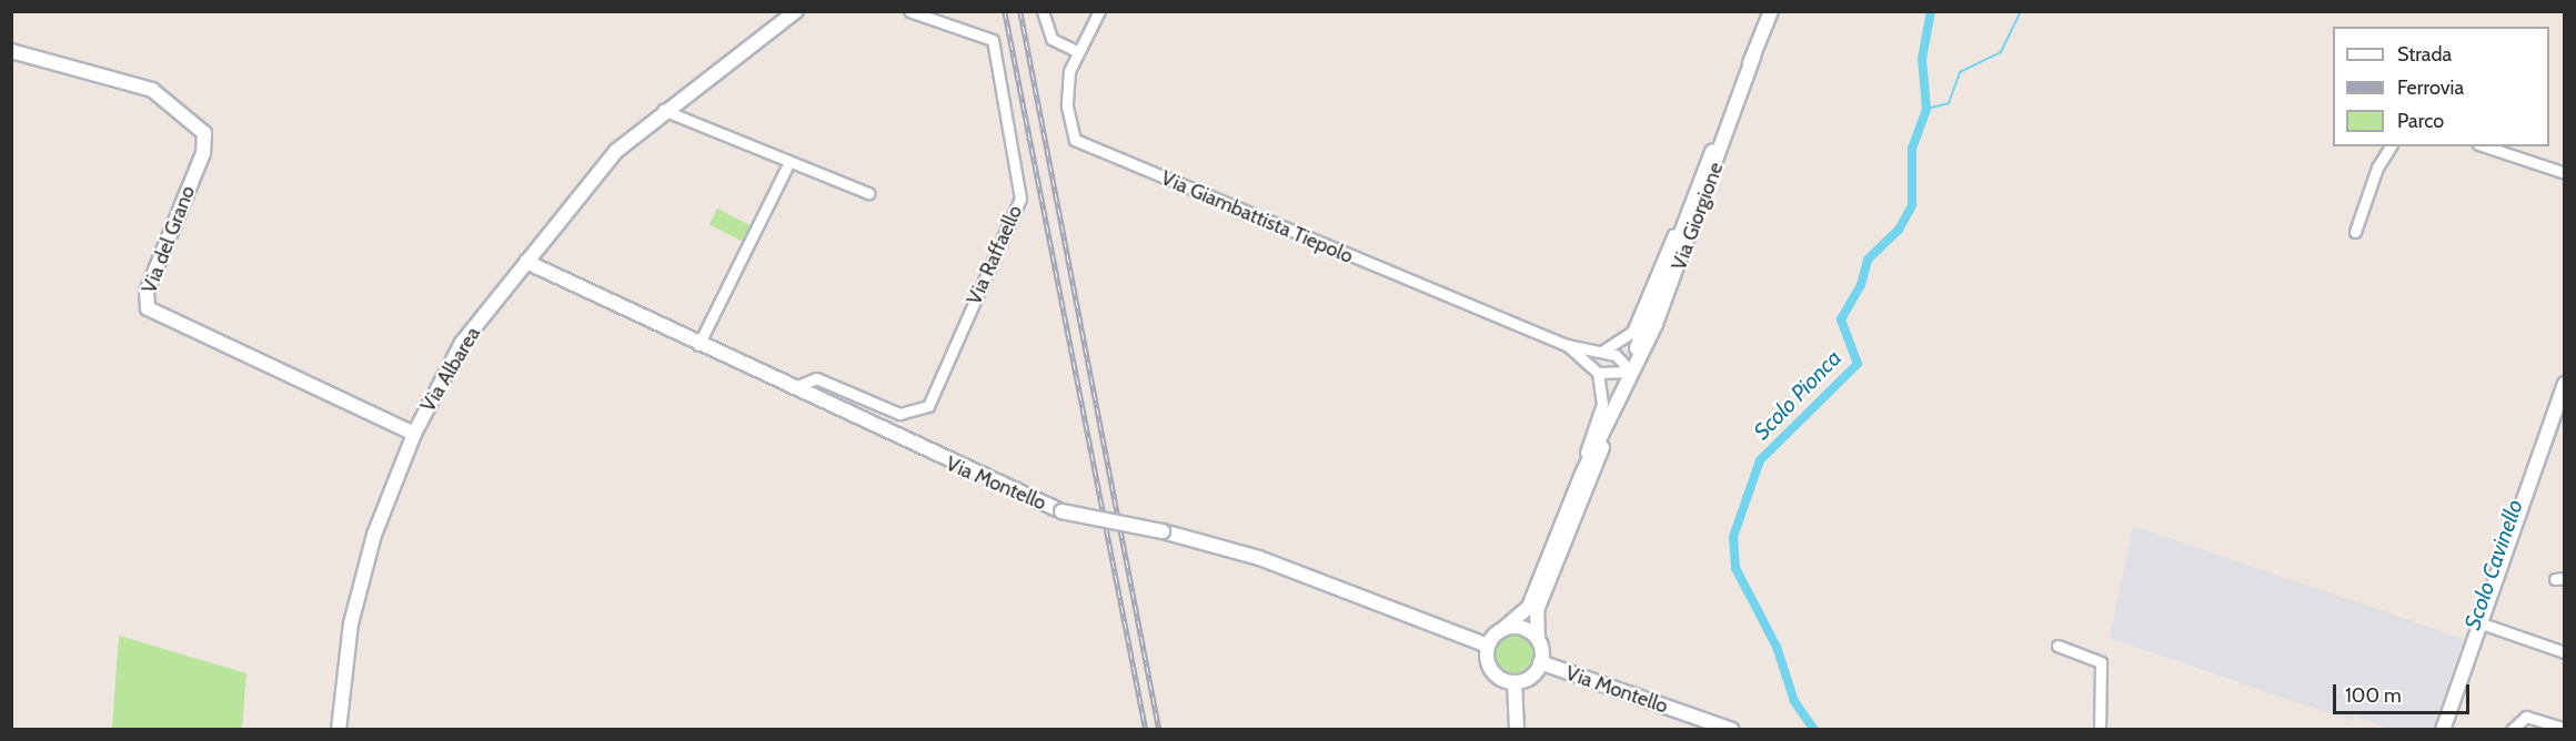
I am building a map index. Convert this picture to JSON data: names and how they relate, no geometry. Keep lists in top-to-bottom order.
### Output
{
  "streets": {
    "street": [
      "Via Giorgione",
      "Via Giambattista Tiepolo",
      "Via del Grano",
      "Via Raffaello",
      "Via Albarea",
      "Via Montello"
    ]
  },
  "crossings": [
    ["Via Giorgione", "Via Giambattista Tiepolo"],
    ["Via Giorgione", "Via Montello"],
    ["Via del Grano", "Via Albarea"],
    ["Via Raffaello", "Via Montello"],
    ["Via Albarea", "Via Montello"]
  ],
  "water": ["Scolo Pionca", "Scolo Cavinello"],
  "legend": ["Strada", "Ferrovia", "Parco"],
  "scale_bar": "100 m"
}
